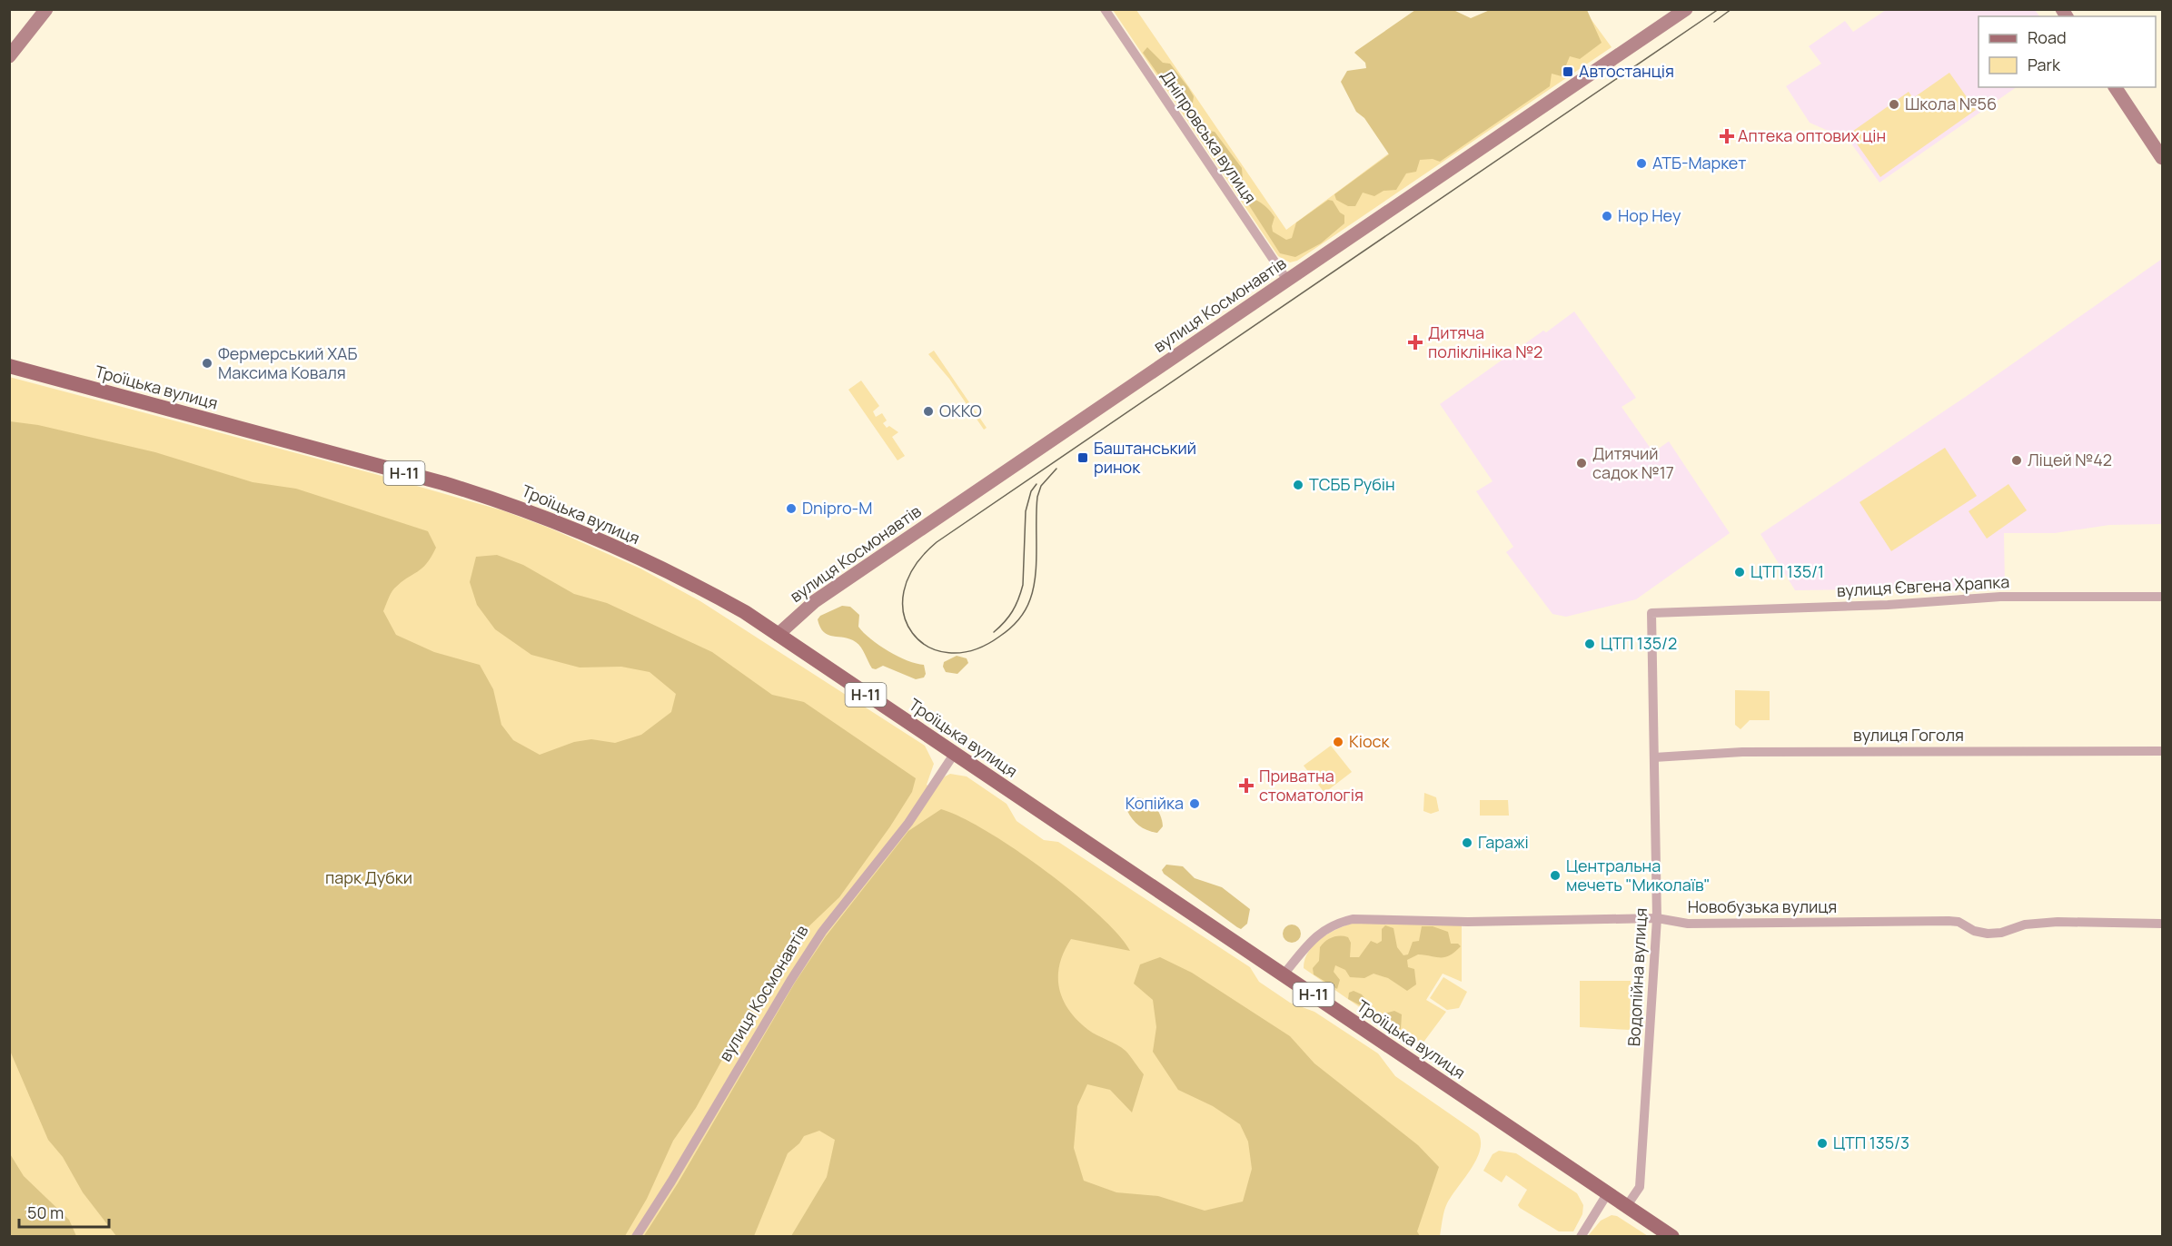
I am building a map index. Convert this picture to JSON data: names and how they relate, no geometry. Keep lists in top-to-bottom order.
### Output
{
  "streets": {
    "main road": ["вулиця Космонавтів", "Троїцька вулиця", "Н-11"],
    "street": [
      "Дніпровська вулиця",
      "вулиця Євгена Храпка",
      "вулиця Гоголя",
      "Новобузька вулиця",
      "Водопійна вулиця"
    ]
  },
  "crossings": [
    ["Дніпровська вулиця", "вулиця Космонавтів"],
    ["вулиця Космонавтів", "Троїцька вулиця"],
    ["Троїцька вулиця", "Новобузька вулиця"],
    ["Троїцька вулиця", "Водопійна вулиця"],
    ["вулиця Євгена Храпка", "Водопійна вулиця"],
    ["вулиця Гоголя", "Водопійна вулиця"],
    ["Новобузька вулиця", "Водопійна вулиця"]
  ],
  "parks": ["парк Дубки"],
  "places": {
    "transit": ["Автостанція", "Баштанський ринок"],
    "other": [
      "Школа №56",
      "АТБ-Маркет",
      "Hop Hey",
      "Фермерський ХАБ Максима Коваля",
      "ОККО",
      "Ліцей №42",
      "Дитячий садок №17",
      "ТСББ Рубін",
      "Dnipro-M",
      "ЦТП 135/1",
      "ЦТП 135/2",
      "Кіоск",
      "Копійка",
      "Гаражі",
      "Центральна мечеть \"Миколаїв\"",
      "ЦТП 135/3"
    ],
    "health": ["Аптека оптових цін", "Дитяча поліклініка №2", "Приватна стоматологія"]
  },
  "legend": ["Road", "Park"],
  "scale_bar": "50 m"
}
